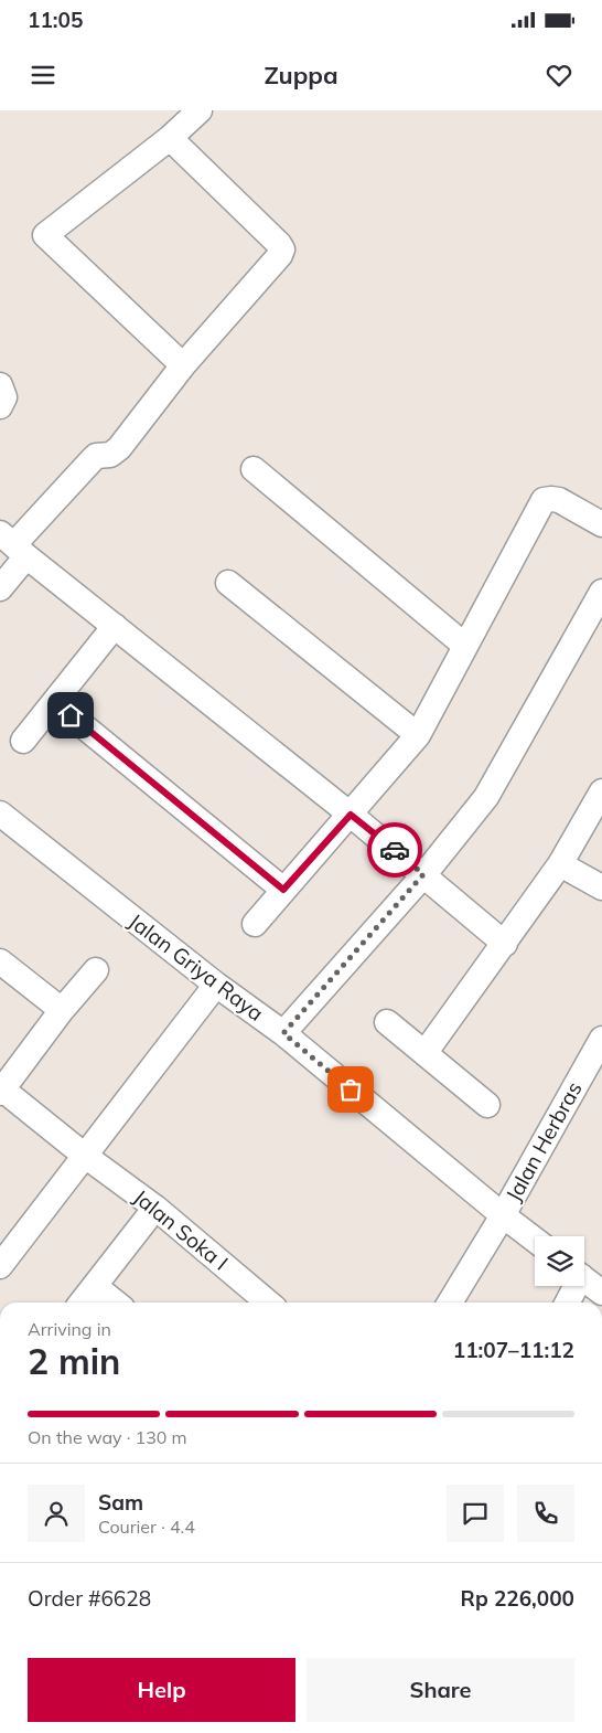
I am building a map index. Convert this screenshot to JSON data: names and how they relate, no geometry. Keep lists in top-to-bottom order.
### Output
{
  "streets": {
    "street": ["Jalan Griya Raya", "Jalan Herbras", "Jalan Soka I"]
  },
  "crossings": [
    ["Jalan Griya Raya", "Jalan Herbras"]
  ],
  "page": {
    "status": "11:05",
    "header": "Zuppa",
    "heading": ["2 min", "Arriving in", "11:07–11:12"],
    "panel": [
      "Sam",
      "Courier · 4.4",
      "Order #6628",
      "Rp 226,000"
    ],
    "bar": "On the way · 130 m",
    "buttons": ["Help", "Share"]
  }
}
